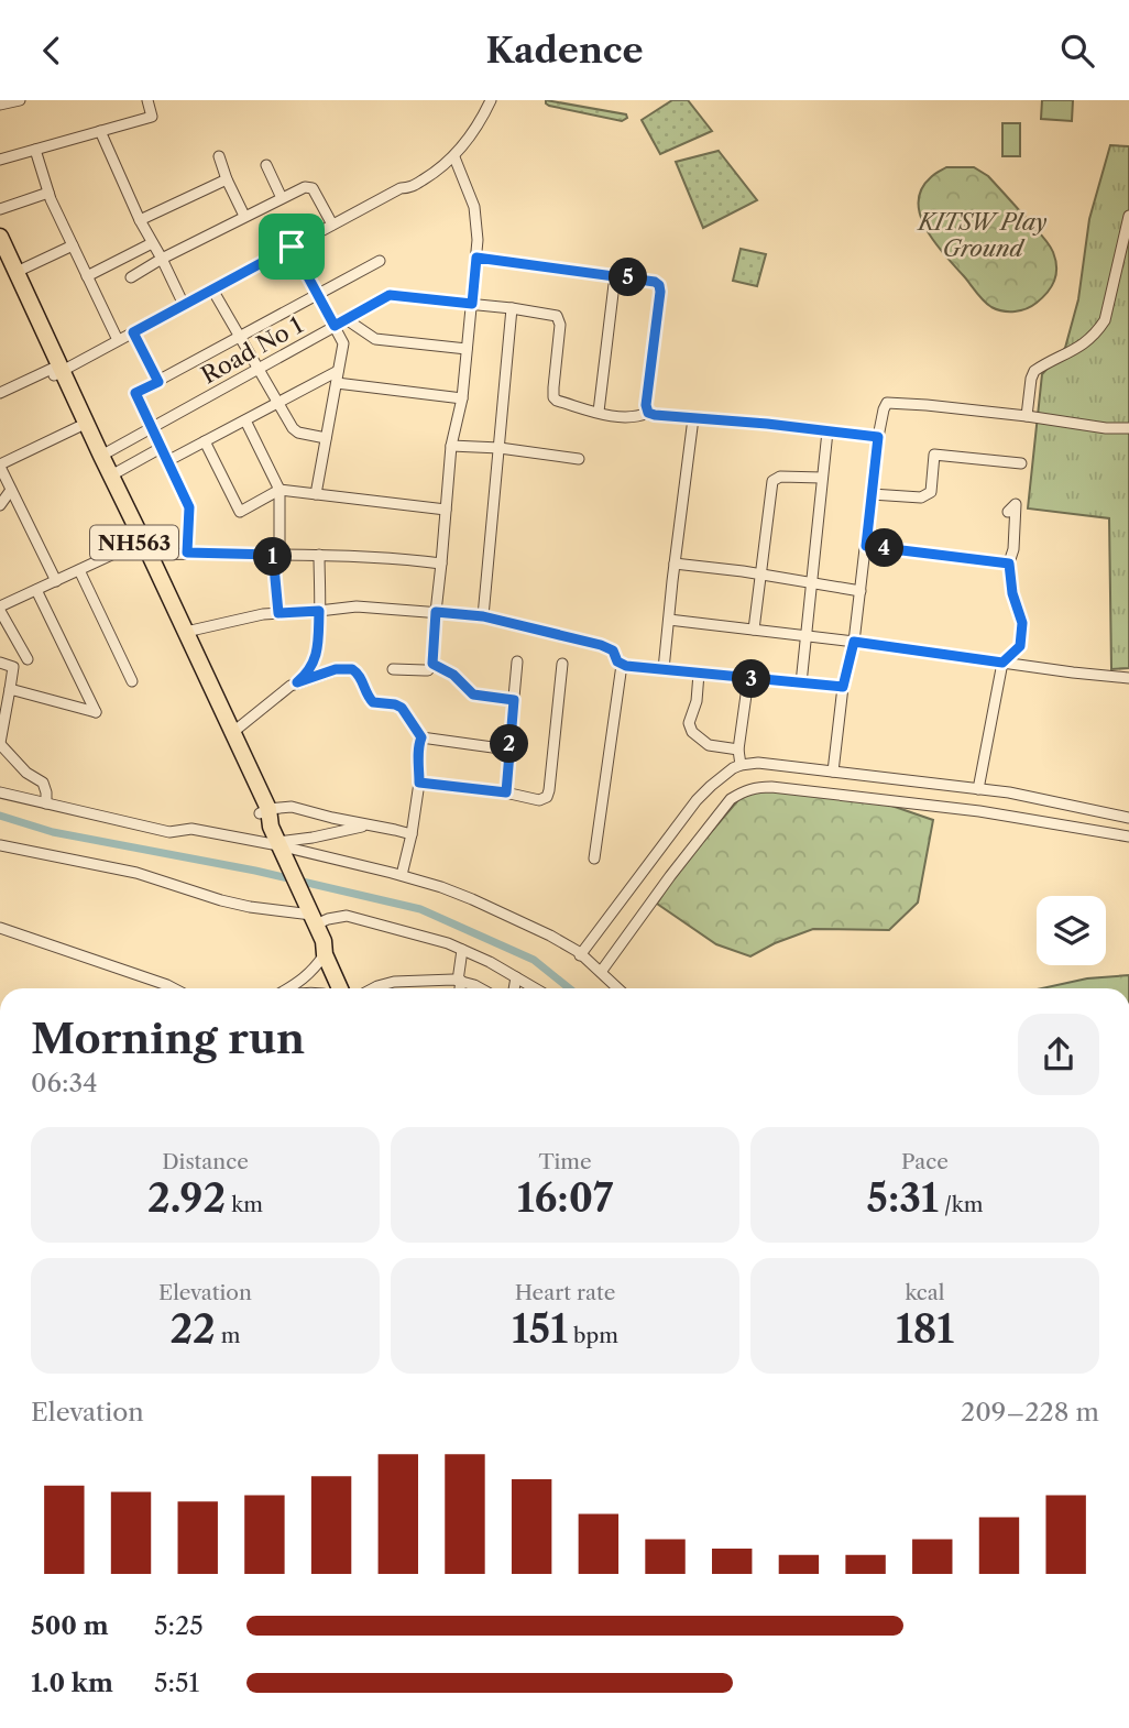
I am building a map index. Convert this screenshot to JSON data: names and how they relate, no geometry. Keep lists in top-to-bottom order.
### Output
{
  "streets": {
    "highway": ["NH563"],
    "street": ["Road No 1"]
  },
  "crossings": [
    ["Road No 1", "NH563"]
  ],
  "parks": ["KITSW Play Ground"],
  "page": {
    "header": "Kadence",
    "pins": [
      "5",
      "4",
      "1",
      "3",
      "2"
    ],
    "heading": ["Morning run", "06:34"],
    "stats": [
      ["Distance", "2.92 km"],
      ["Time", "16:07"],
      ["Pace", "5:31 /km"],
      ["Elevation", "22 m"],
      ["Heart rate", "151 bpm"],
      ["kcal", "181"]
    ],
    "chart": ["Elevation", "209–228 m"],
    "list": [
      {
        "name": "500 m",
        "note": "5:25"
      },
      {
        "name": "1.0 km",
        "note": "5:51"
      }
    ]
  }
}
